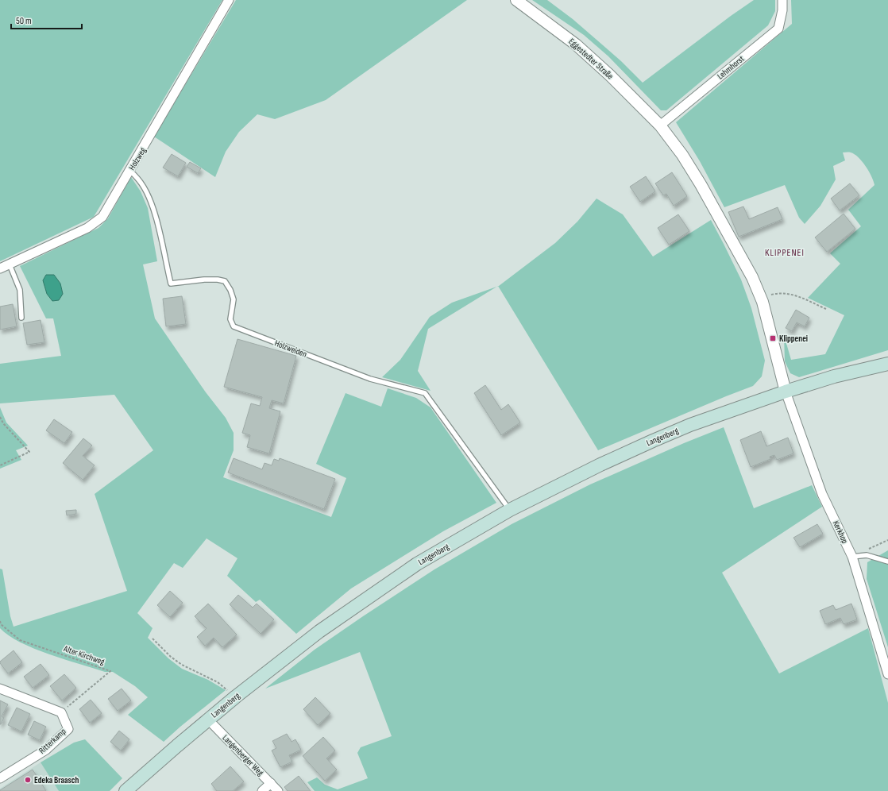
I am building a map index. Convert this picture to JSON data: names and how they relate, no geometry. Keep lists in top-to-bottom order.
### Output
{
  "streets": {
    "main road": ["Langenberg"],
    "street": [
      "Eggestedter Straße",
      "Lehmhorst",
      "Holzweg",
      "Kerkhop",
      "Ritterkamp",
      "Langenberger Weg"
    ],
    "lane": ["Holzweiden"],
    "path": ["Alter Kirchweg"]
  },
  "crossings": [
    ["Eggestedter Straße", "Lehmhorst"],
    ["Holzweg", "Holzweiden"],
    ["Holzweiden", "Langenberg"],
    ["Langenberg", "Kerkhop"],
    ["Langenberg", "Langenberger Weg"],
    ["Alter Kirchweg", "Ritterkamp"]
  ],
  "districts": ["KLIPPENEI"],
  "places": {
    "transit": ["Klippenei"],
    "other": ["Edeka Braasch"]
  },
  "scale_bar": "50 m"
}
